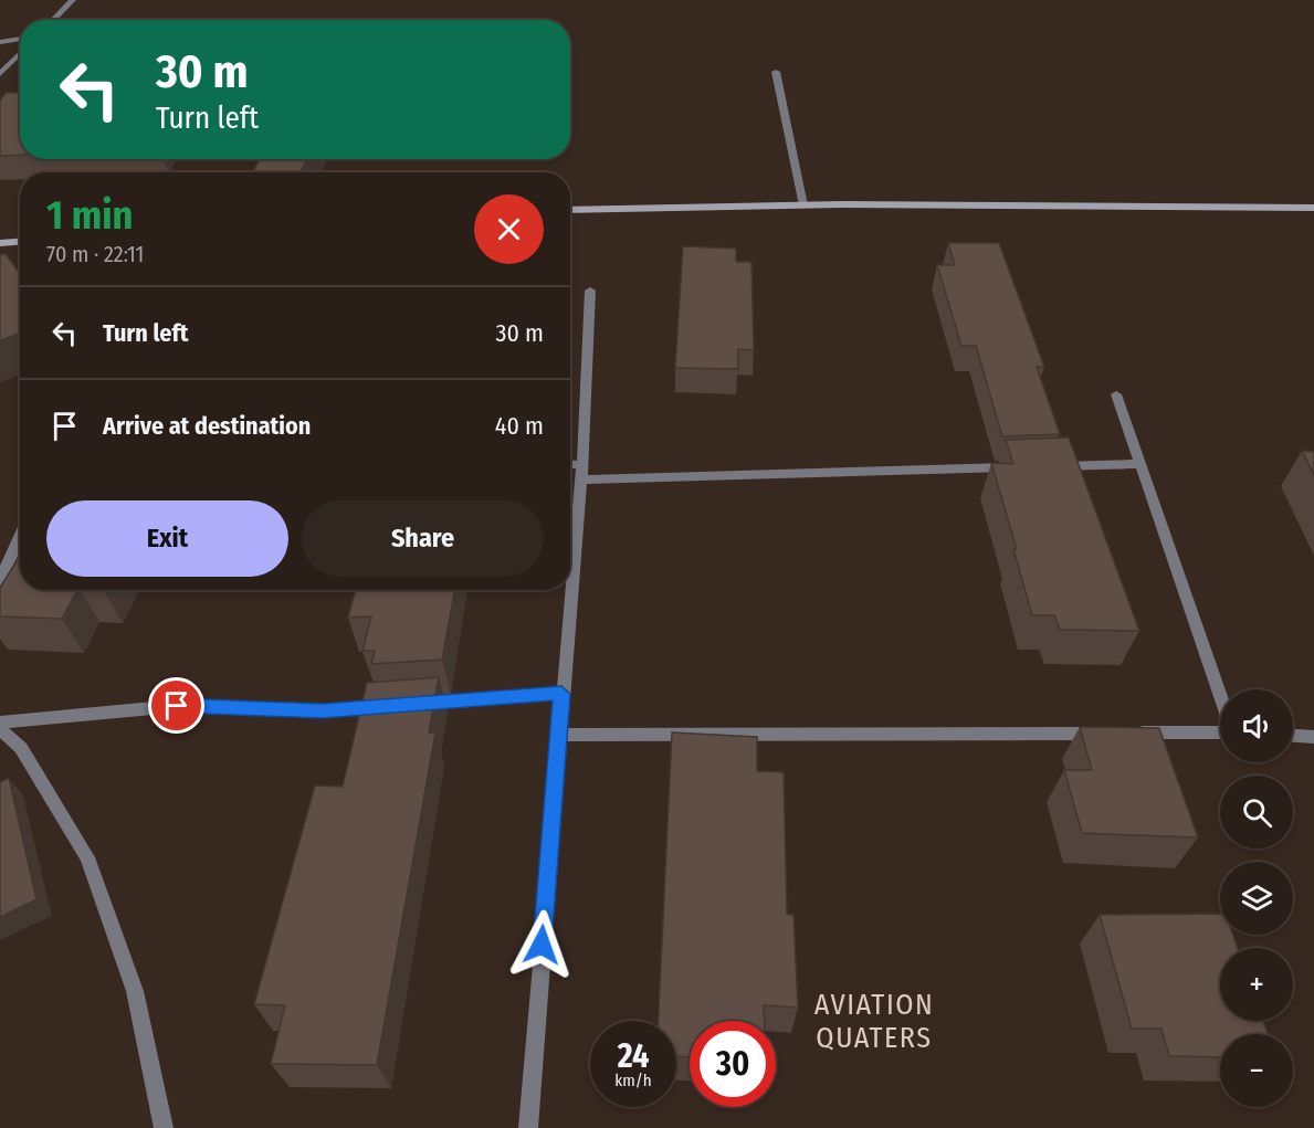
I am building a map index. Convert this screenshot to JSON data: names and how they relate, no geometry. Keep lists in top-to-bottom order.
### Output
{
  "districts": ["AVIATION QUATERS"],
  "page": {
    "turn": ["30 m", "Turn left"],
    "heading": ["1 min", "70 m · 22:11"],
    "list": [
      {
        "name": "Turn left",
        "value": "30 m"
      },
      {
        "name": "Arrive at destination",
        "value": "40 m"
      }
    ],
    "buttons": ["Exit", "Share"],
    "map_buttons": ["+", "−"],
    "speed": "24 km/h",
    "limit": "30"
  }
}
